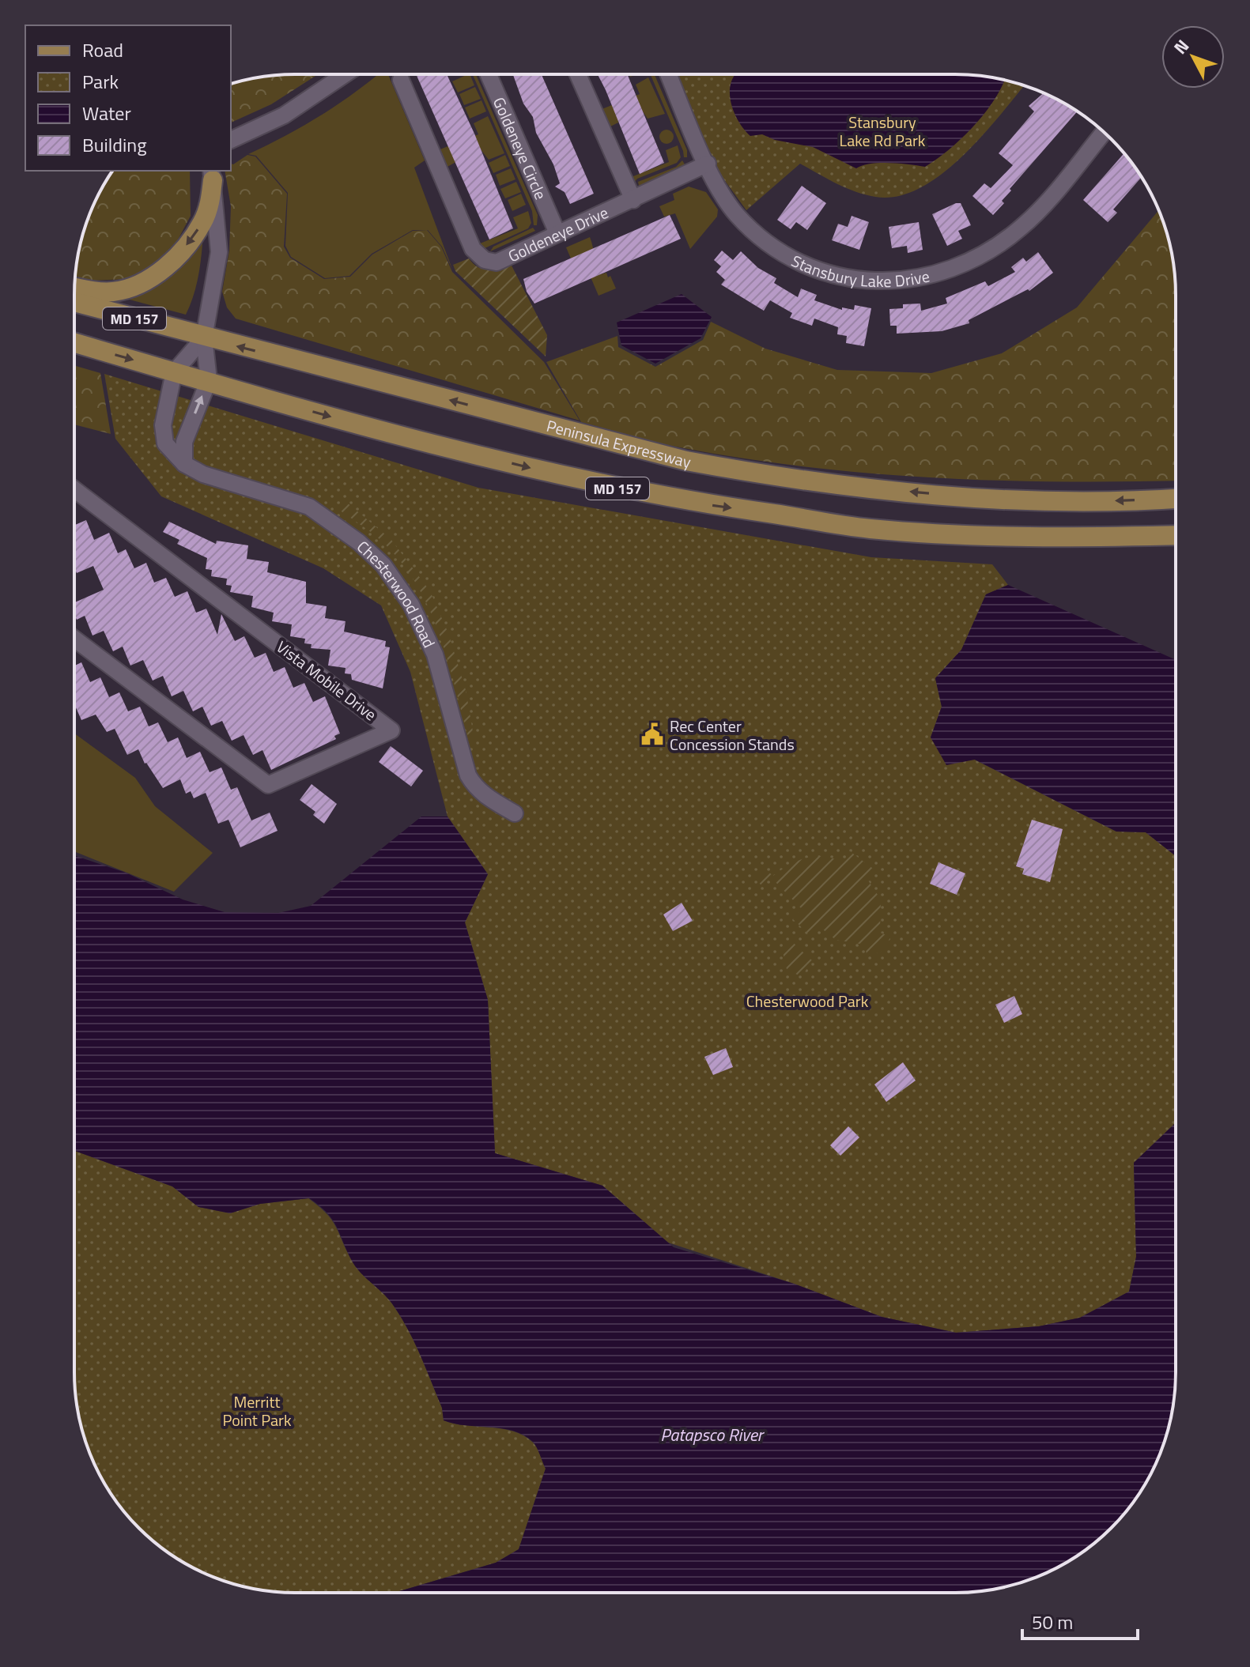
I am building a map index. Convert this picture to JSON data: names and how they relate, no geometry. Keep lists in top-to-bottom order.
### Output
{
  "streets": {
    "main road": ["MD 157", "Peninsula Expressway"],
    "street": [
      "Goldeneye Circle",
      "Goldeneye Drive",
      "Stansbury Lake Drive",
      "Chesterwood Road",
      "Vista Mobile Drive"
    ]
  },
  "crossings": [
    ["Goldeneye Circle", "Goldeneye Drive"],
    ["Goldeneye Drive", "Stansbury Lake Drive"],
    ["MD 157", "Chesterwood Road"],
    ["Peninsula Expressway", "Chesterwood Road"]
  ],
  "water": ["Patapsco River"],
  "parks": ["Stansbury Lake Rd Park", "Chesterwood Park", "Merritt Point Park"],
  "places": {
    "public building": ["Rec Center Concession Stands"]
  },
  "legend": [
    "Road",
    "Park",
    "Water",
    "Building"
  ],
  "scale_bar": "50 m",
  "north": "top left"
}
